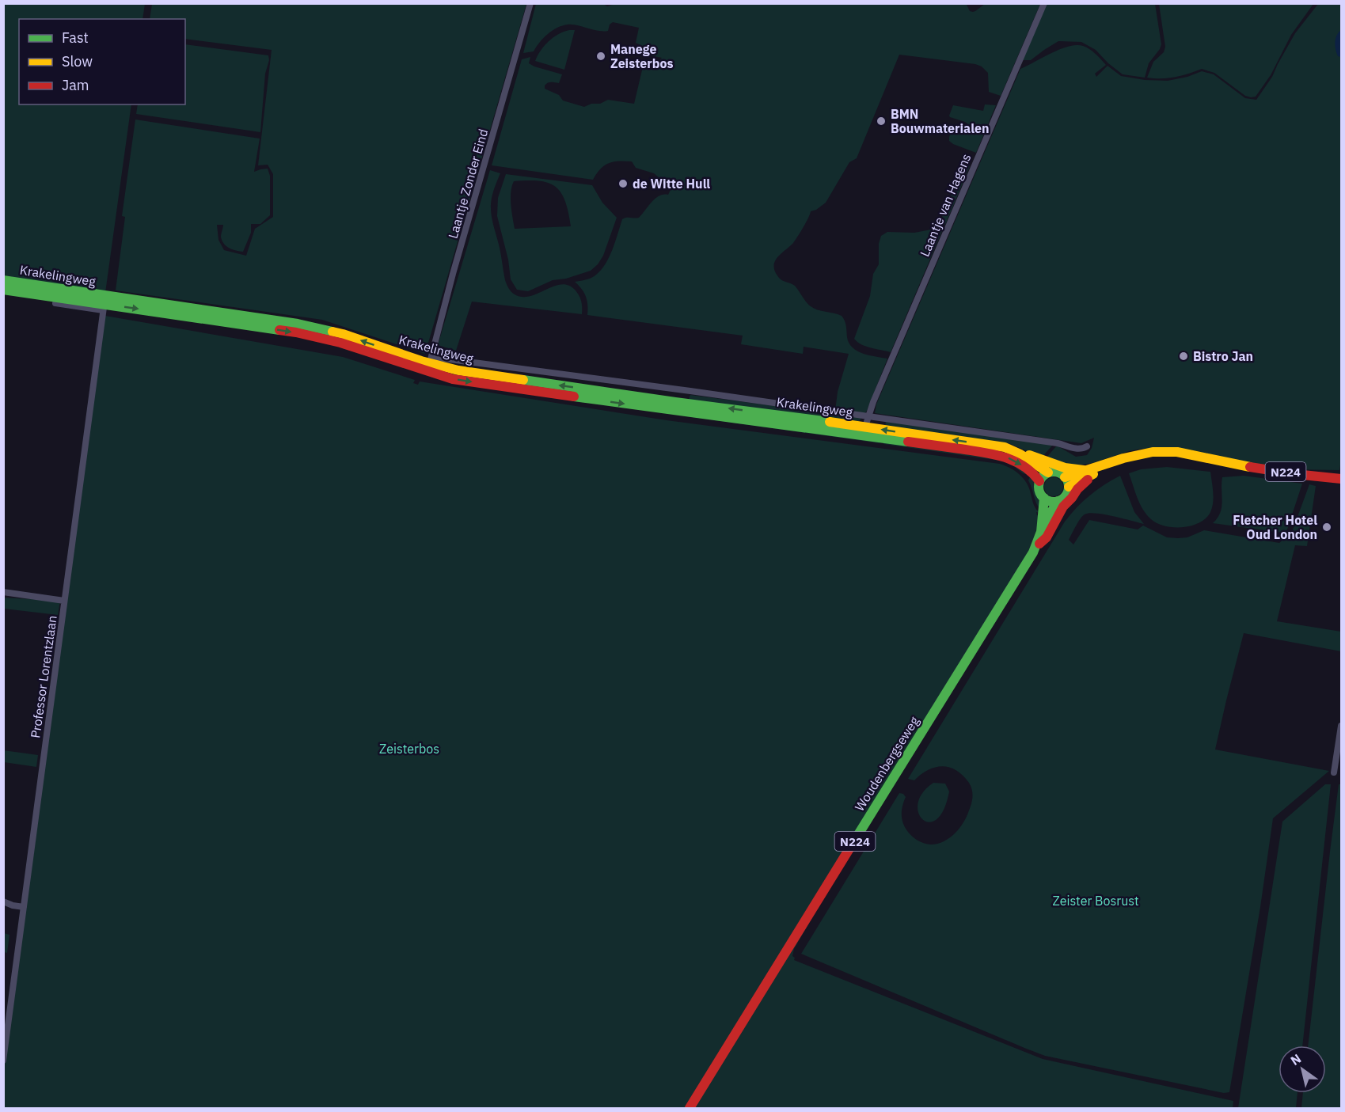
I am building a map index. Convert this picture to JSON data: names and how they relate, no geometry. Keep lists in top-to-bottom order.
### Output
{
  "streets": {
    "main road": ["Krakelingweg", "N224", "Woudenbergseweg"],
    "street": ["Laantje Zonder Eind", "Laantje van Hagens", "Professor Lorentzlaan"]
  },
  "crossings": [
    ["Laantje Zonder Eind", "Krakelingweg"],
    ["Laantje van Hagens", "Krakelingweg"],
    ["Krakelingweg", "N224"],
    ["Krakelingweg", "Professor Lorentzlaan"],
    ["Krakelingweg", "Woudenbergseweg"],
    ["N224", "Woudenbergseweg"]
  ],
  "parks": ["Zeisterbos", "Zeister Bosrust"],
  "places": [
    "Manege Zeisterbos",
    "BMN Bouwmaterialen",
    "de Witte Hull",
    "Bistro Jan",
    "Fletcher Hotel Oud London"
  ],
  "legend": ["Fast", "Slow", "Jam"],
  "north": "top left"
}
